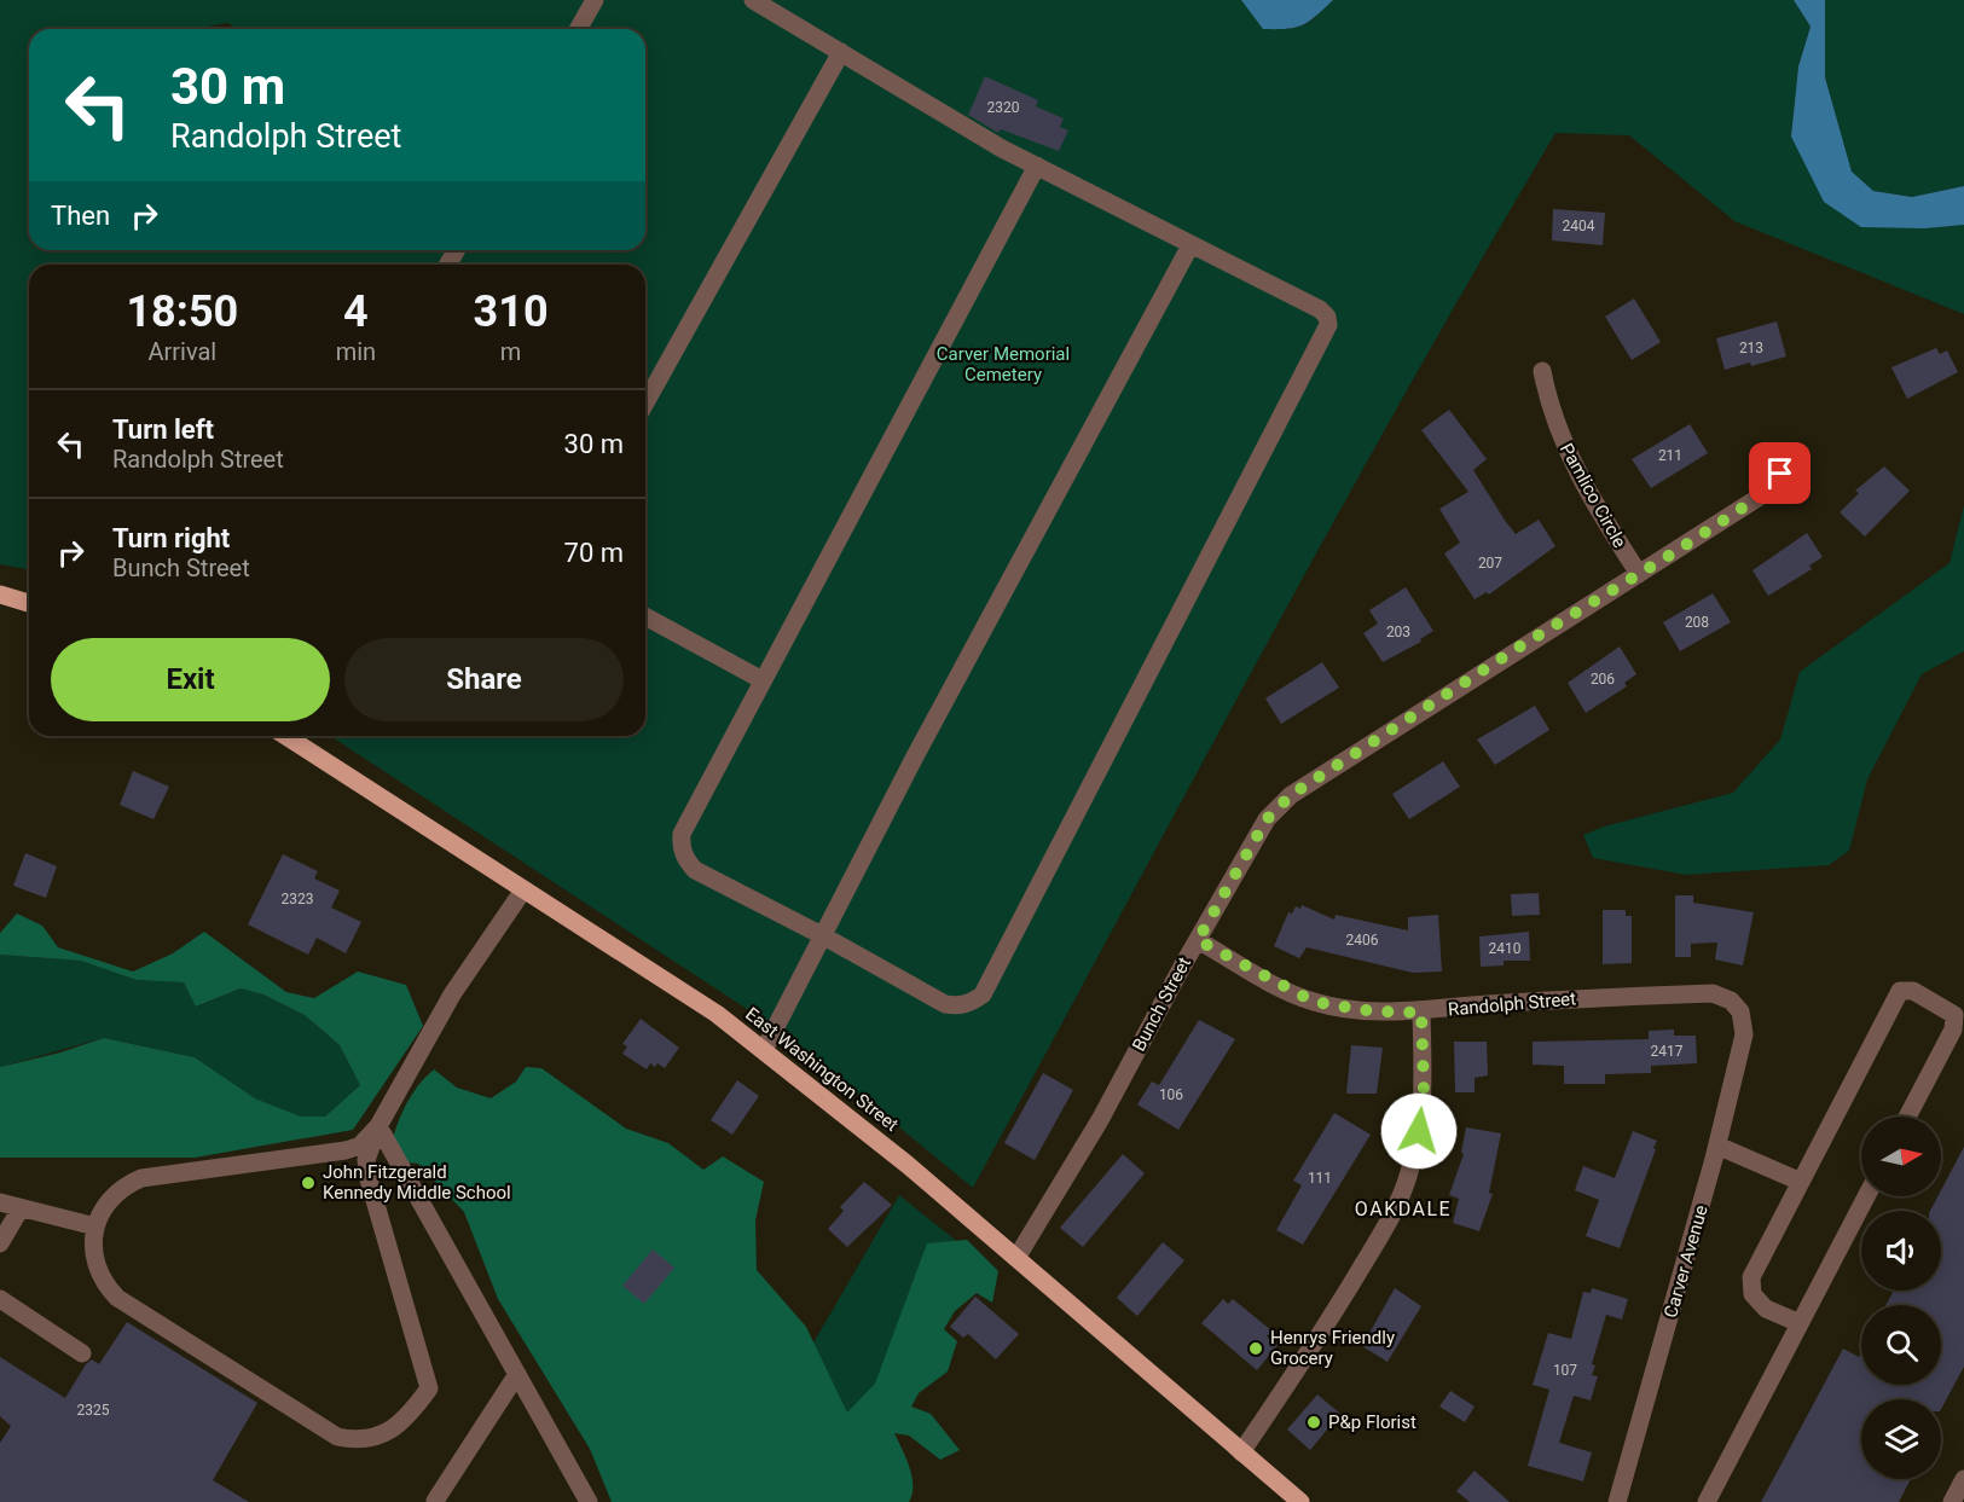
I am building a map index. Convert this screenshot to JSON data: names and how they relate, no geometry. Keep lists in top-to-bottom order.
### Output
{
  "streets": {
    "main road": ["East Washington Street"],
    "street": [
      "Pamlico Circle",
      "Bunch Street",
      "Randolph Street",
      "Carver Avenue"
    ]
  },
  "crossings": [
    ["Pamlico Circle", "Bunch Street"],
    ["Bunch Street", "Randolph Street"],
    ["Bunch Street", "East Washington Street"],
    ["Randolph Street", "Carver Avenue"]
  ],
  "districts": ["OAKDALE"],
  "parks": ["Carver Memorial Cemetery"],
  "places": ["John Fitzgerald Kennedy Middle School", "Henrys Friendly Grocery", "P&p Florist"],
  "house_numbers": [
    "2320",
    "2404",
    "213",
    "211",
    "207",
    "208",
    "203",
    "206",
    "2323",
    "2406",
    "2410",
    "2417",
    "106",
    "111",
    "107",
    "2325"
  ],
  "north": "right",
  "page": {
    "turn": ["30 m", "Randolph Street"],
    "then": "Then",
    "eta": [
      "18:50",
      "Arrival",
      "4",
      "min",
      "310",
      "m"
    ],
    "list": [
      {
        "name": "Turn left",
        "note": "Randolph Street",
        "value": "30 m"
      },
      {
        "name": "Turn right",
        "note": "Bunch Street",
        "value": "70 m"
      }
    ],
    "buttons": ["Exit", "Share"]
  }
}
